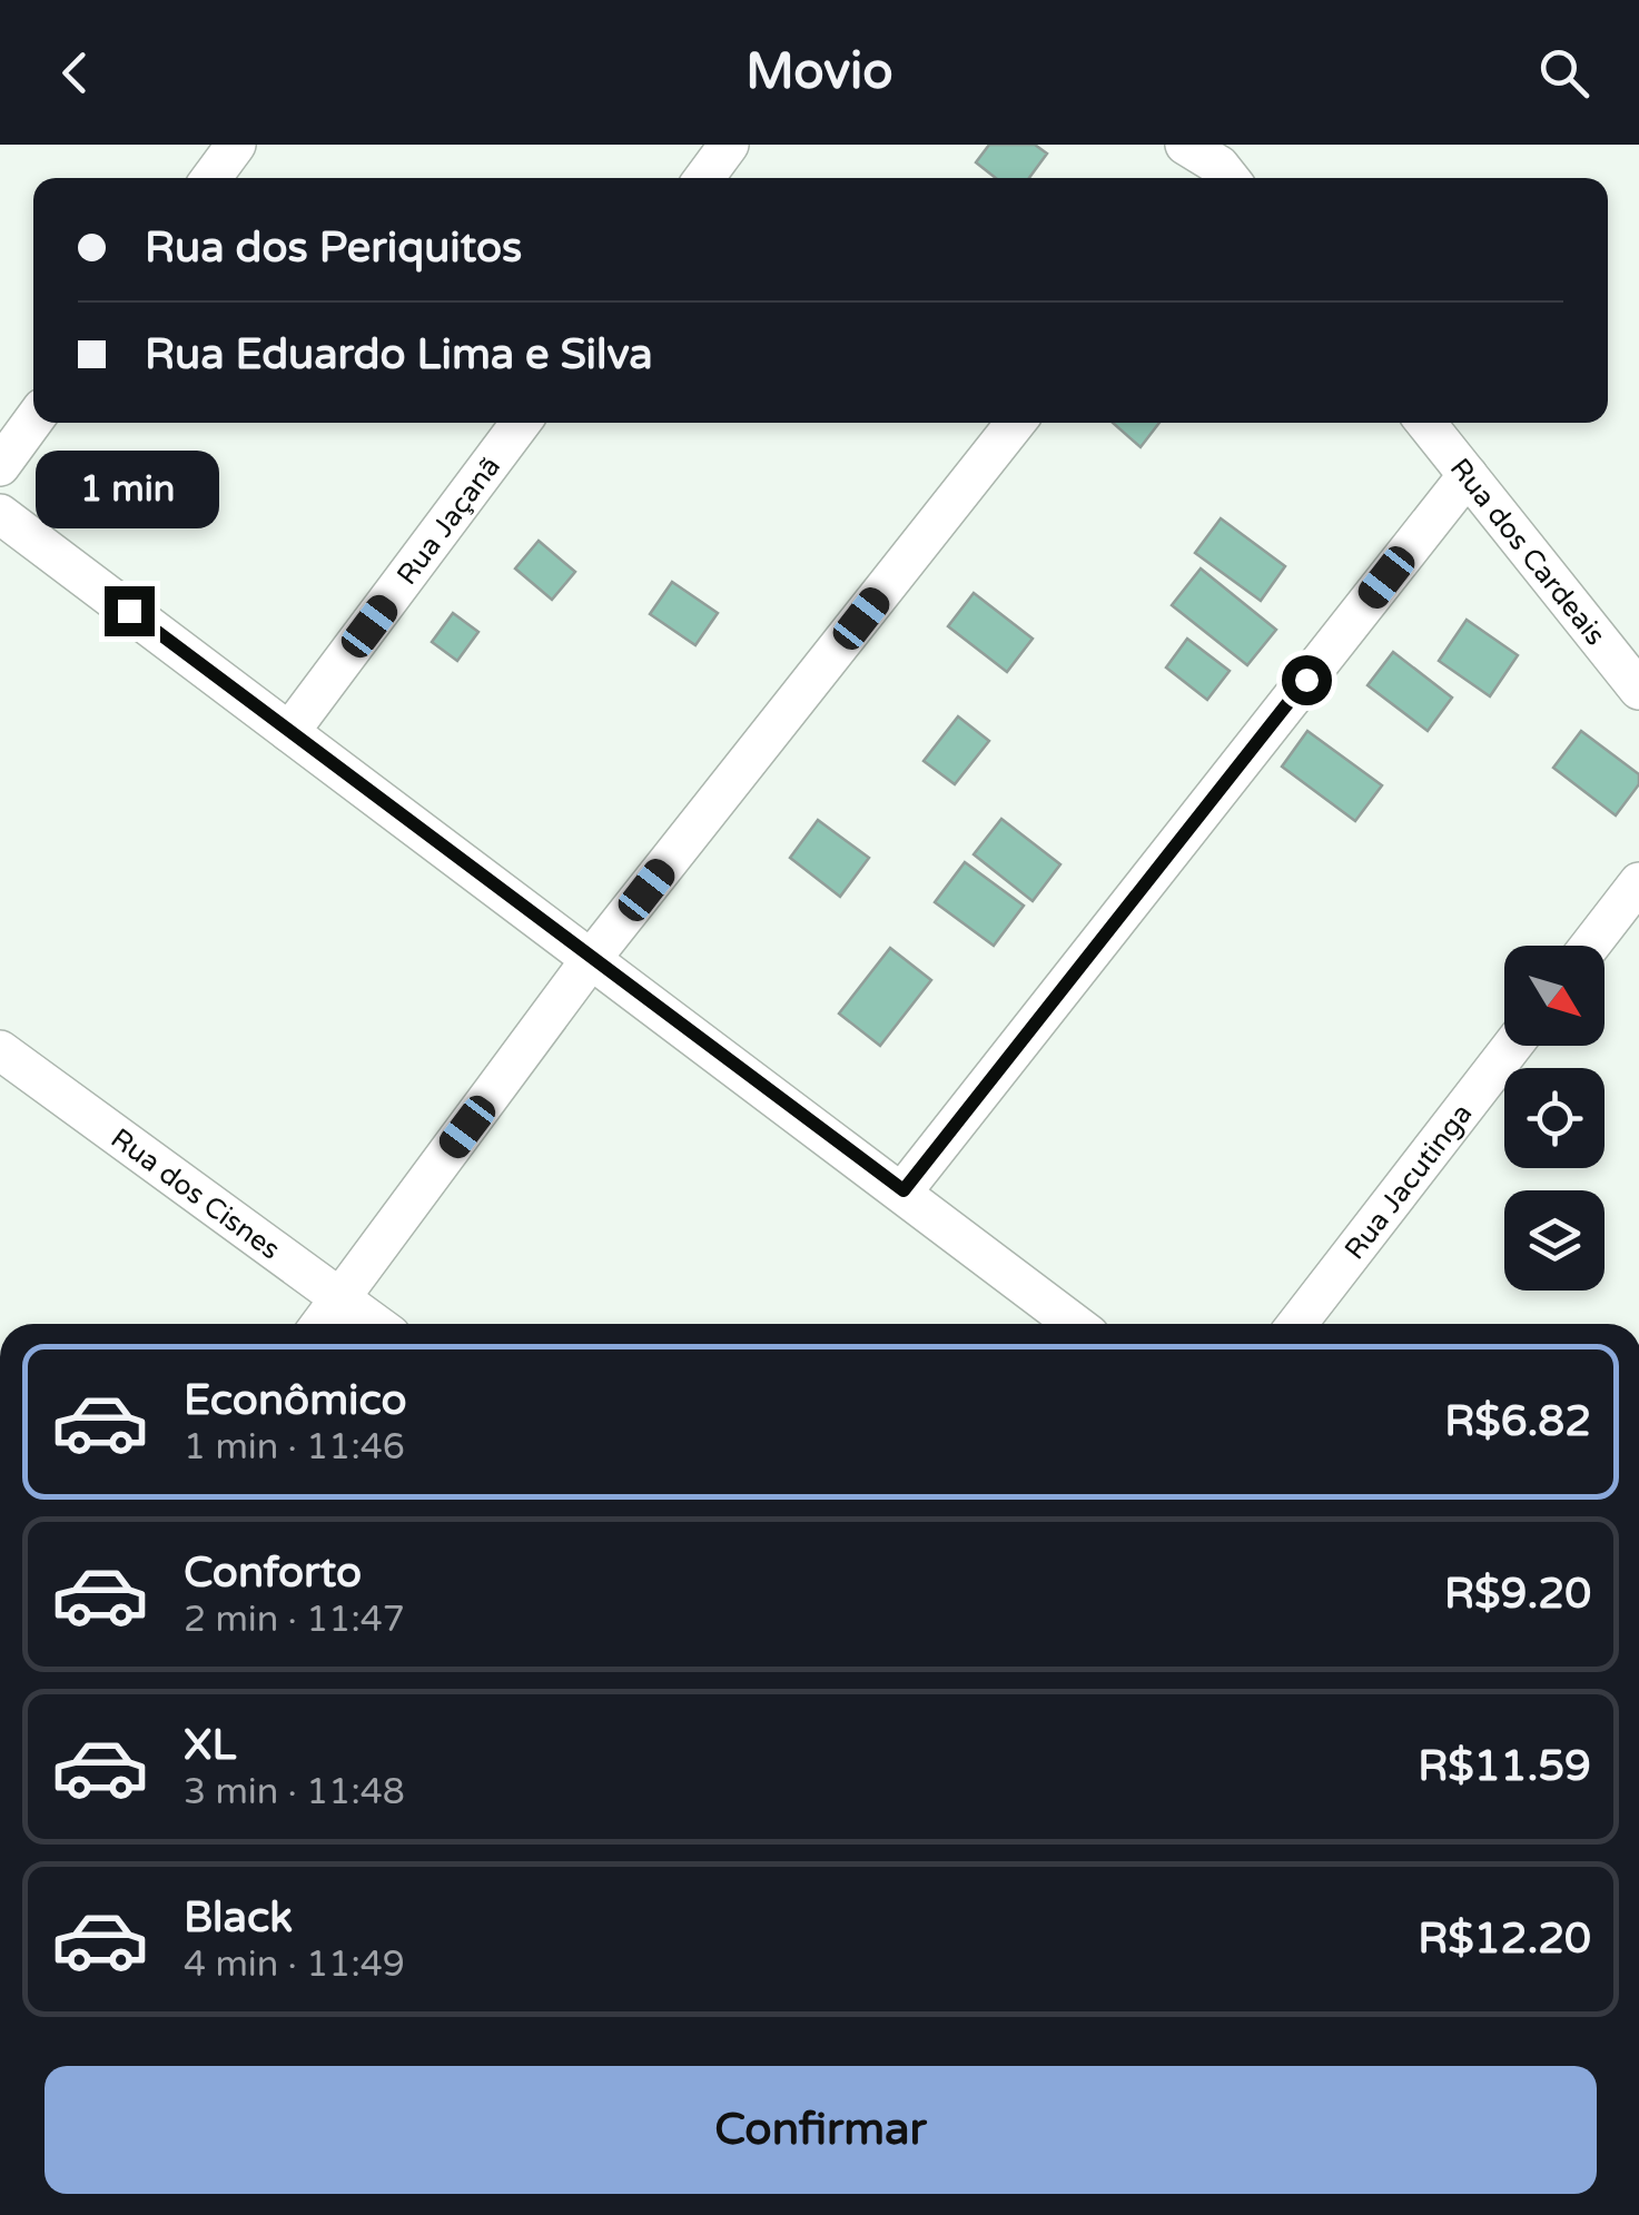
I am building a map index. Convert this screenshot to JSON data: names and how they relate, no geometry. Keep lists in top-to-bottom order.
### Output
{
  "streets": {
    "street": [
      "Rua Jaçanã",
      "Rua dos Cardeais",
      "Rua Jacutinga",
      "Rua dos Cisnes"
    ]
  },
  "north": "bottom right",
  "page": {
    "header": "Movio",
    "banner": ["Rua dos Periquitos", "Rua Eduardo Lima e Silva"],
    "bubble": "1 min",
    "list": [
      {
        "name": "Econômico",
        "note": "1 min · 11:46",
        "value": "R$6.82"
      },
      {
        "name": "Conforto",
        "note": "2 min · 11:47",
        "value": "R$9.20"
      },
      {
        "name": "XL",
        "note": "3 min · 11:48",
        "value": "R$11.59"
      },
      {
        "name": "Black",
        "note": "4 min · 11:49",
        "value": "R$12.20"
      }
    ],
    "buttons": "Confirmar"
  }
}
